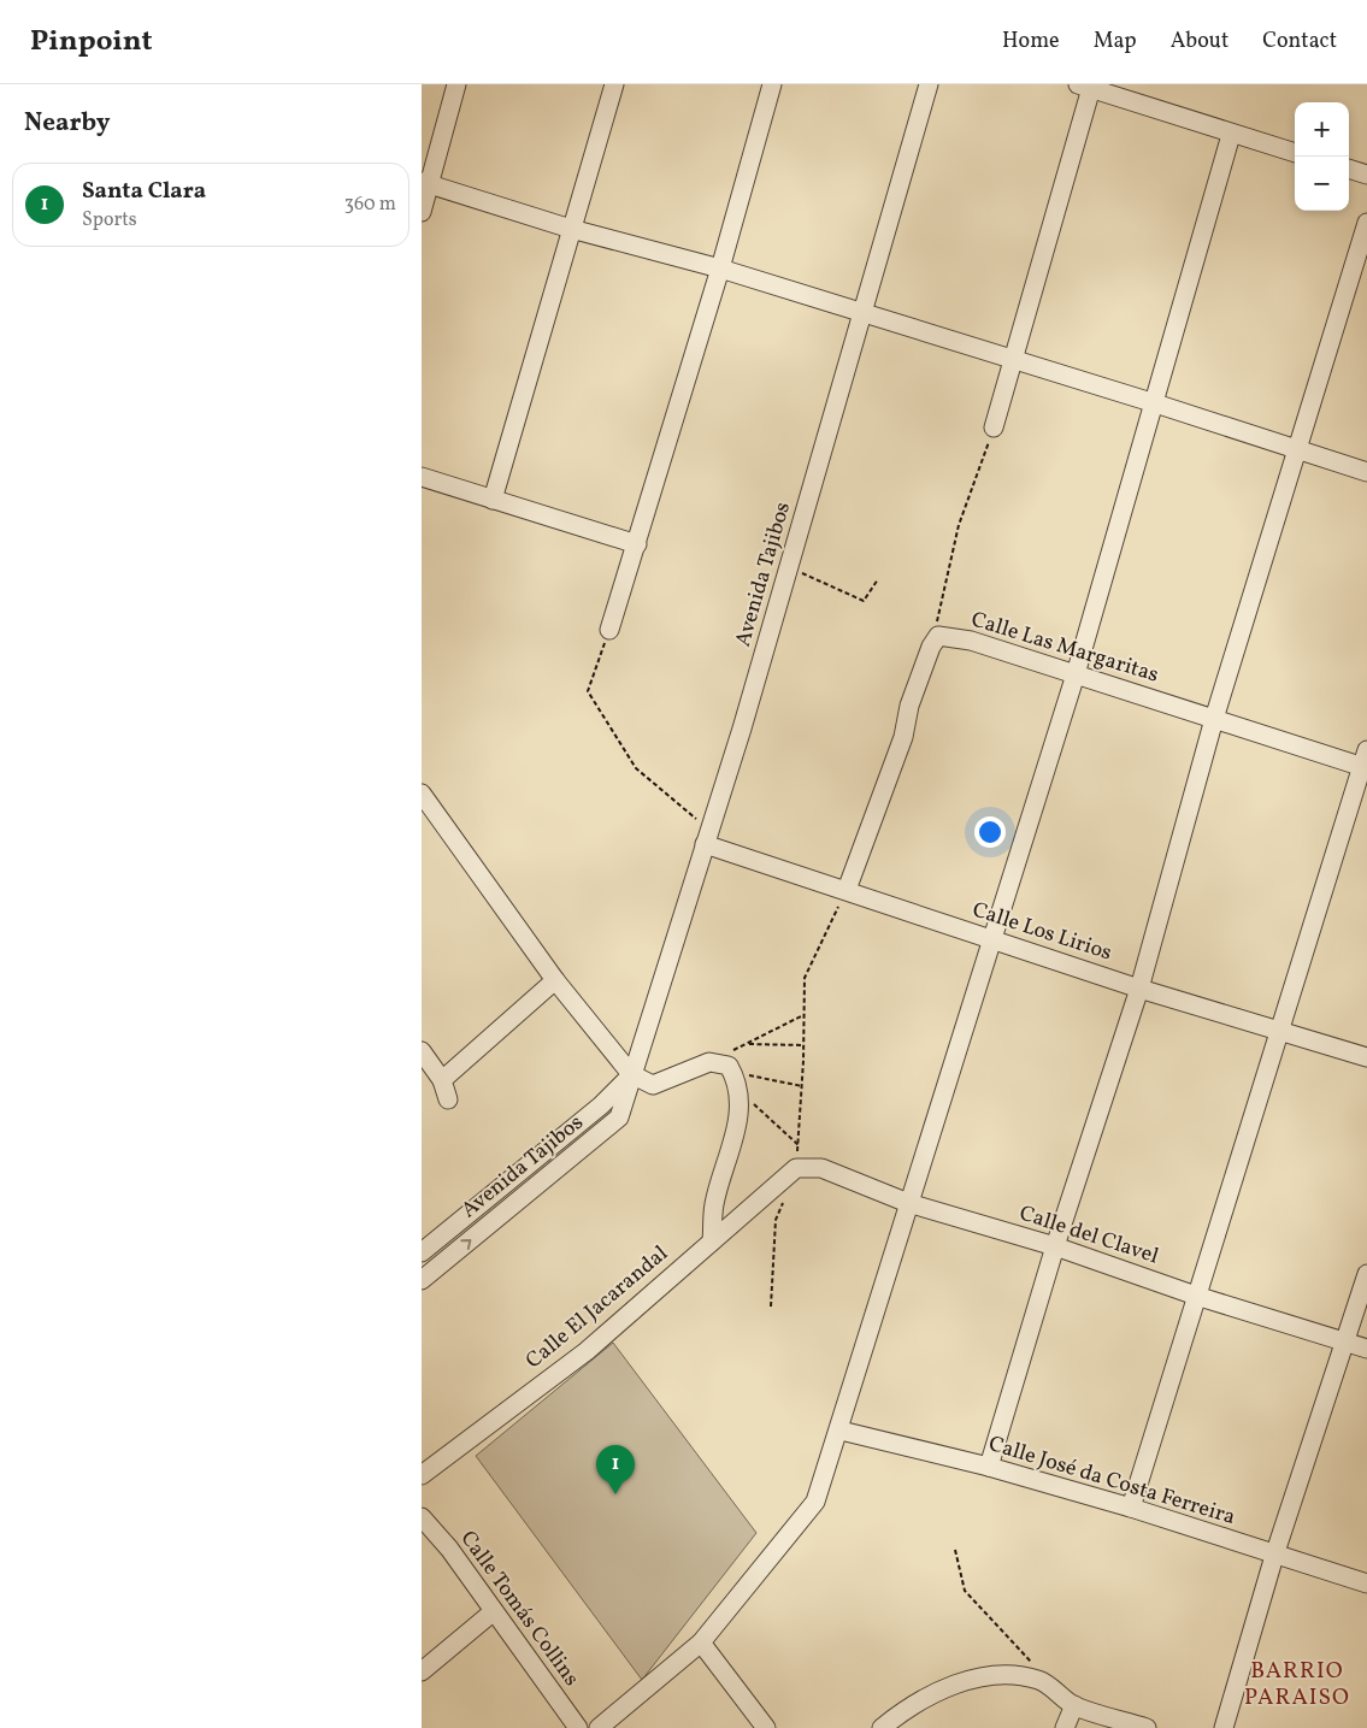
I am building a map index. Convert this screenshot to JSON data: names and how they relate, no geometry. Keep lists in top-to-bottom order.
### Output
{
  "streets": {
    "street": [
      "Avenida Tajibos",
      "Calle Las Margaritas",
      "Calle Los Lirios",
      "Calle del Clavel",
      "Calle El Jacarandal",
      "Calle José da Costa Ferreira",
      "Calle Tomás Collins"
    ]
  },
  "crossings": [
    ["Avenida Tajibos", "Calle Los Lirios"],
    ["Calle Las Margaritas", "Calle Los Lirios"],
    ["Calle del Clavel", "Calle El Jacarandal"]
  ],
  "districts": ["BARRIO PARAISO"],
  "page": {
    "header": "Pinpoint",
    "nav": [
      "Home",
      "Map",
      "About",
      "Contact"
    ],
    "heading": "Nearby",
    "map_buttons": ["+", "−"],
    "list": [
      {
        "mark": "1",
        "name": "Santa Clara",
        "note": "Sports",
        "value": "360 m"
      }
    ],
    "pins": "1"
  }
}
